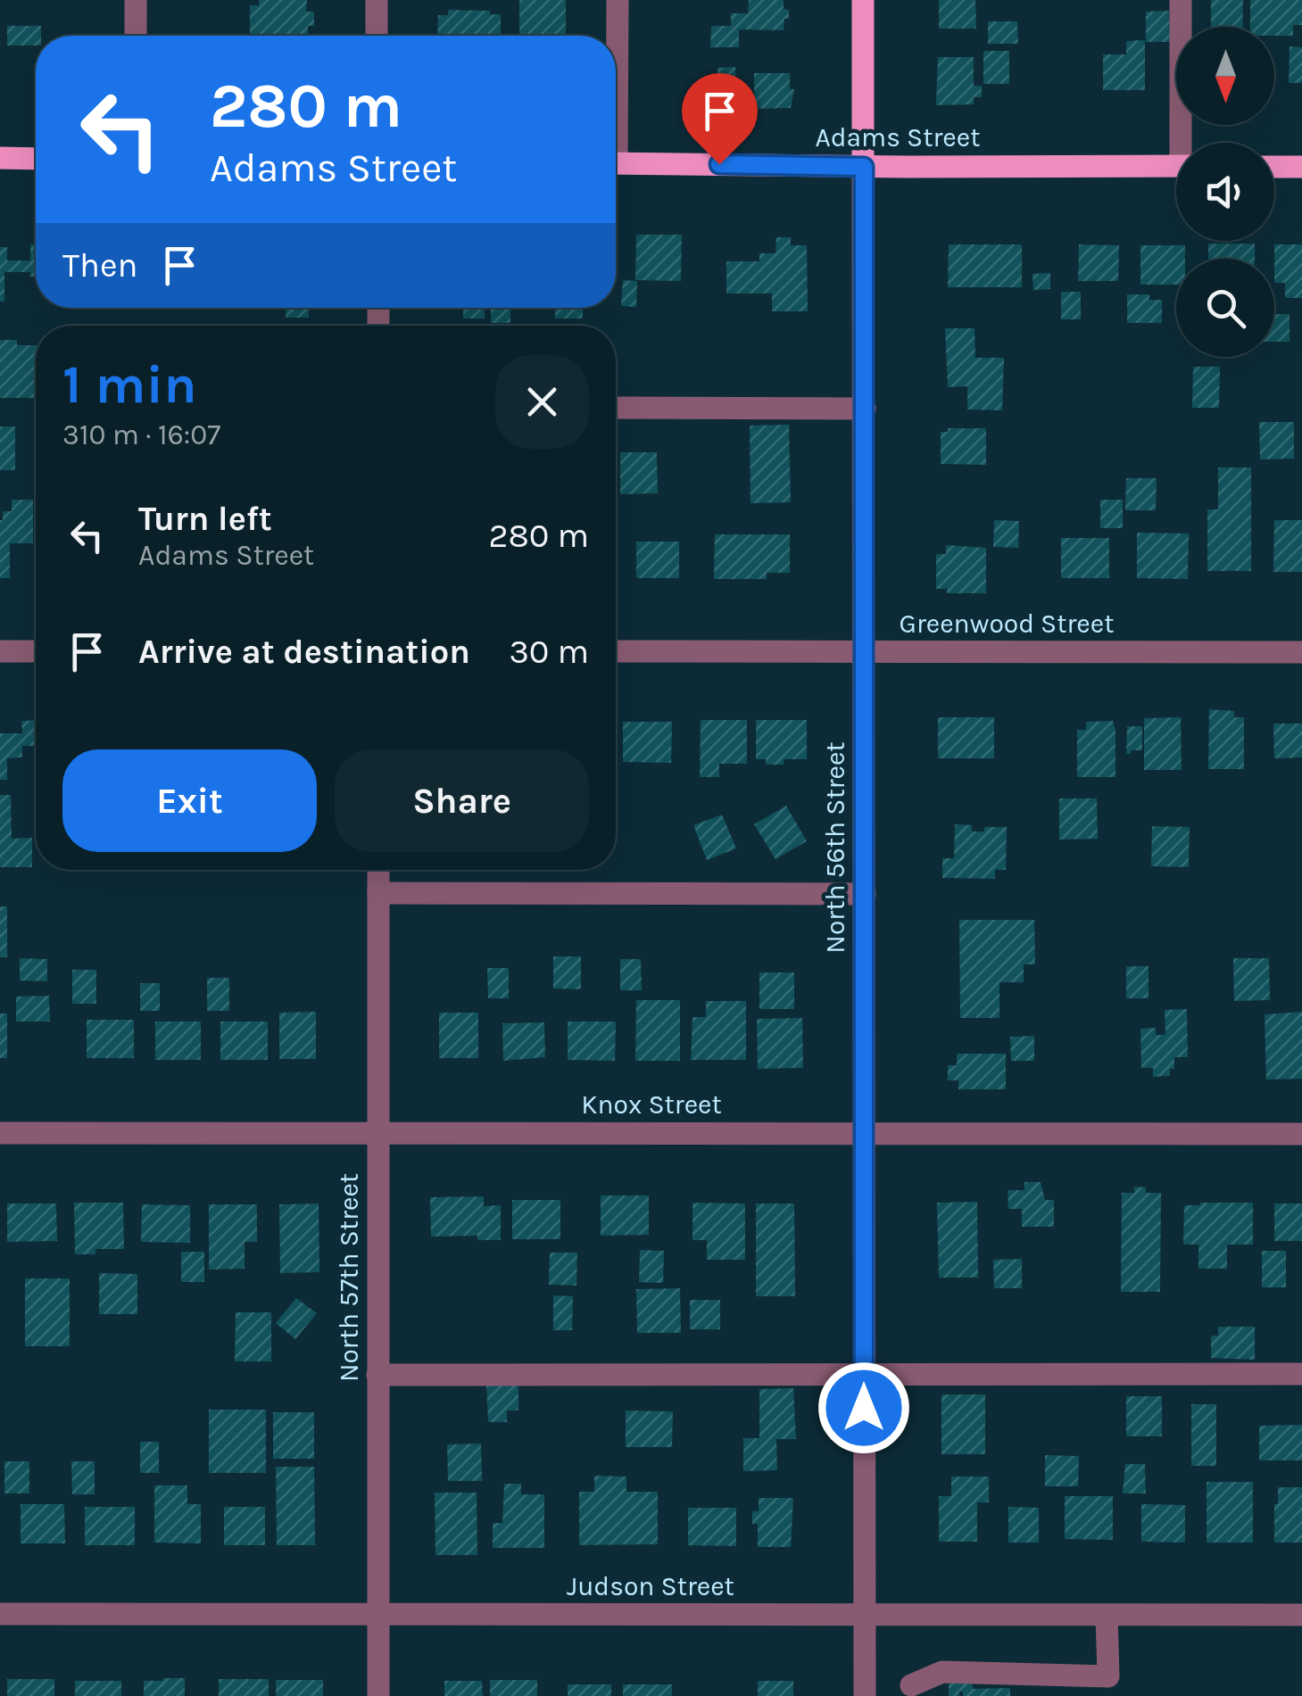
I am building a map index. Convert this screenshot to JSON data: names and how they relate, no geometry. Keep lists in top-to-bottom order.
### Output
{
  "streets": {
    "main road": ["Adams Street", "North 56th Street"],
    "street": [
      "Greenwood Street",
      "Knox Street",
      "North 57th Street",
      "Judson Street"
    ]
  },
  "crossings": [
    ["Adams Street", "North 56th Street"],
    ["Greenwood Street", "North 56th Street"],
    ["North 56th Street", "Knox Street"],
    ["North 56th Street", "Judson Street"],
    ["Knox Street", "North 57th Street"],
    ["North 57th Street", "Judson Street"]
  ],
  "north": "bottom",
  "page": {
    "turn": ["280 m", "Adams Street"],
    "then": "Then",
    "heading": ["1 min", "310 m · 16:07"],
    "list": [
      {
        "name": "Turn left",
        "note": "Adams Street",
        "value": "280 m"
      },
      {
        "name": "Arrive at destination",
        "value": "30 m"
      }
    ],
    "buttons": ["Exit", "Share"]
  }
}
